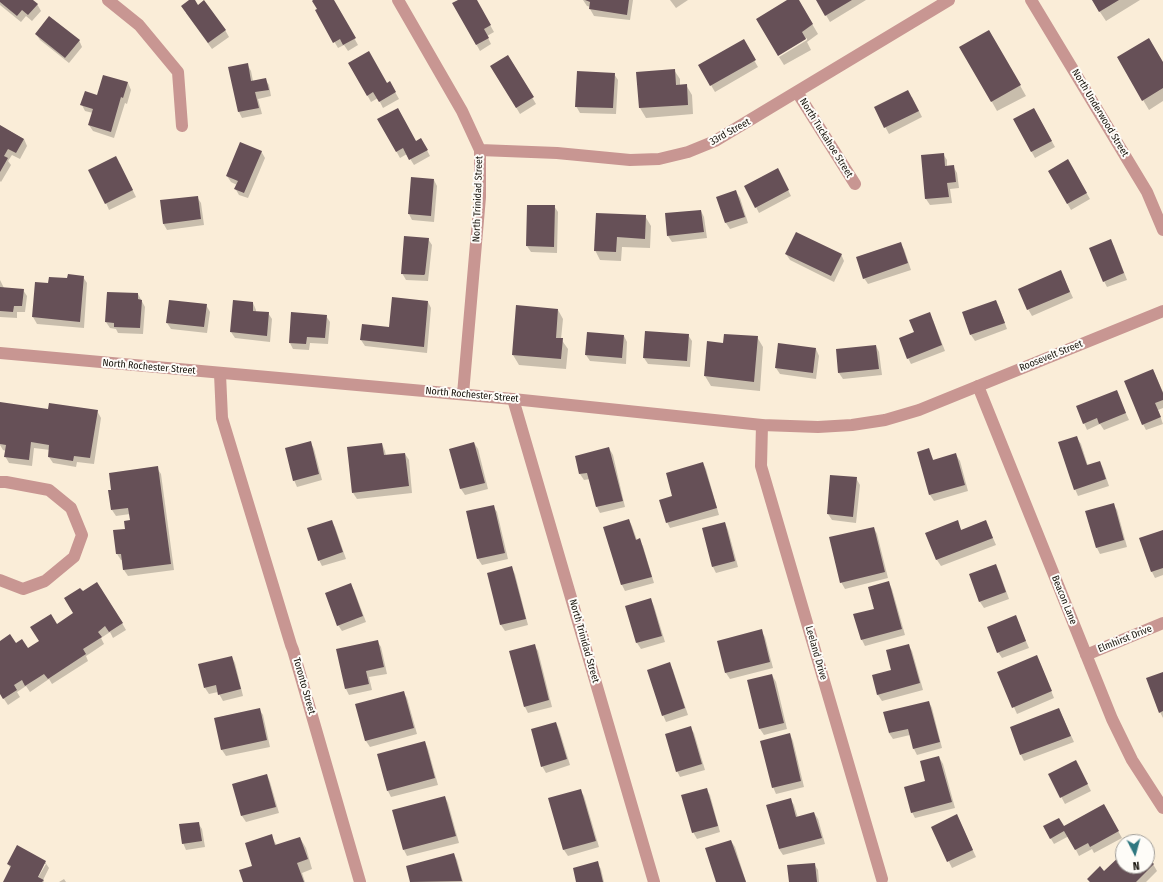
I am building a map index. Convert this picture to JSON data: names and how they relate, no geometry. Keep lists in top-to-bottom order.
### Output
{
  "streets": {
    "street": [
      "North Underwood Street",
      "33rd Street",
      "North Tuckahoe Street",
      "North Trinidad Street",
      "Roosevelt Street",
      "North Rochester Street",
      "Beacon Lane",
      "Elmhirst Drive",
      "Leeland Drive",
      "Toronto Street"
    ]
  },
  "crossings": [
    ["33rd Street", "North Tuckahoe Street"],
    ["33rd Street", "North Trinidad Street"],
    ["North Trinidad Street", "North Rochester Street"],
    ["Roosevelt Street", "North Rochester Street"],
    ["Roosevelt Street", "Beacon Lane"],
    ["North Rochester Street", "Leeland Drive"],
    ["North Rochester Street", "Toronto Street"],
    ["Beacon Lane", "Elmhirst Drive"]
  ],
  "north": "bottom"
}
